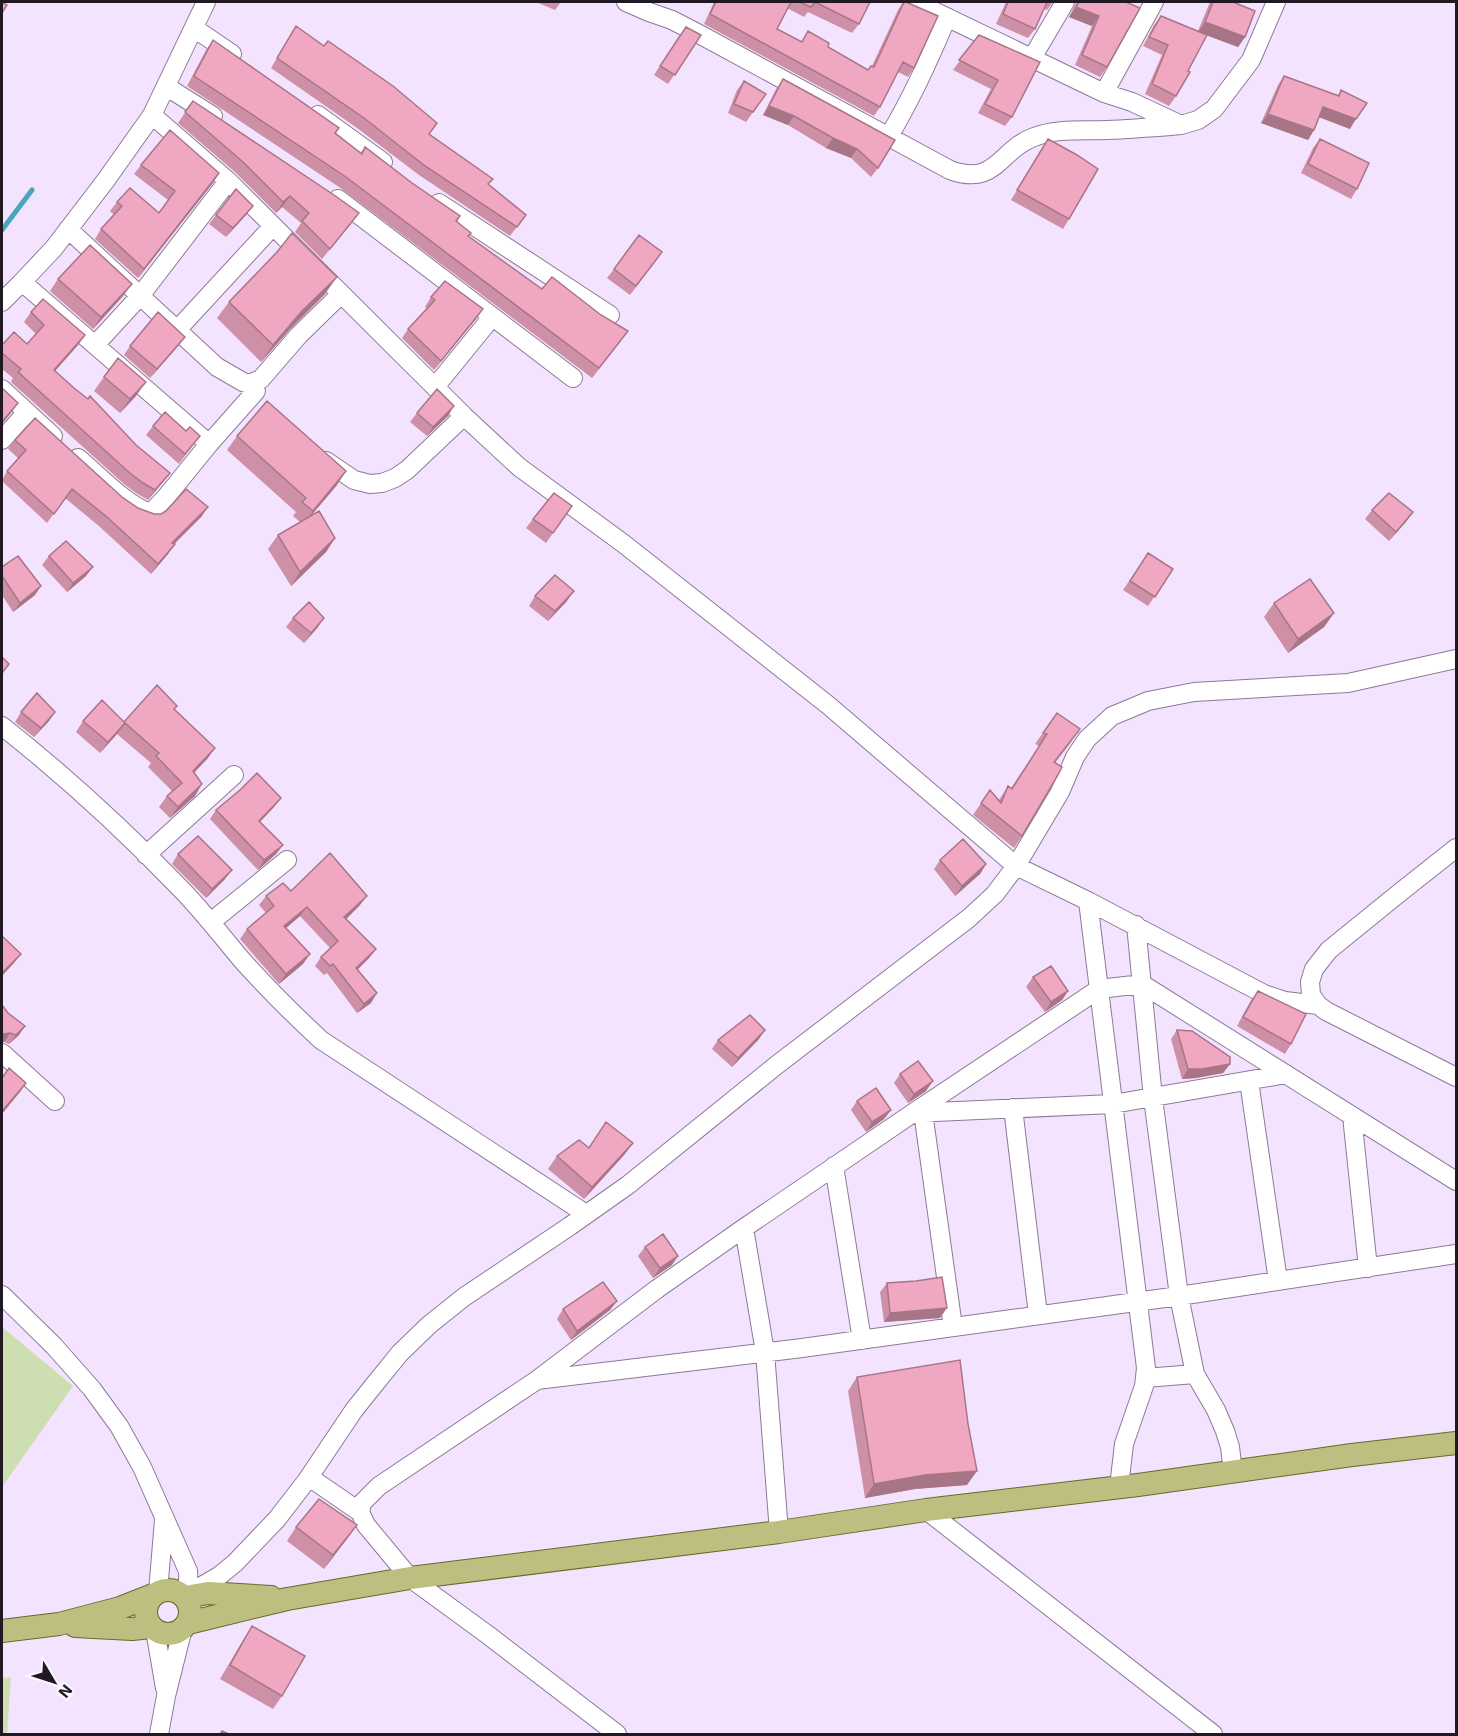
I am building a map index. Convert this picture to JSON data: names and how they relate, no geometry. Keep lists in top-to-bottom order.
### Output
{
  "north": "bottom right"
}
